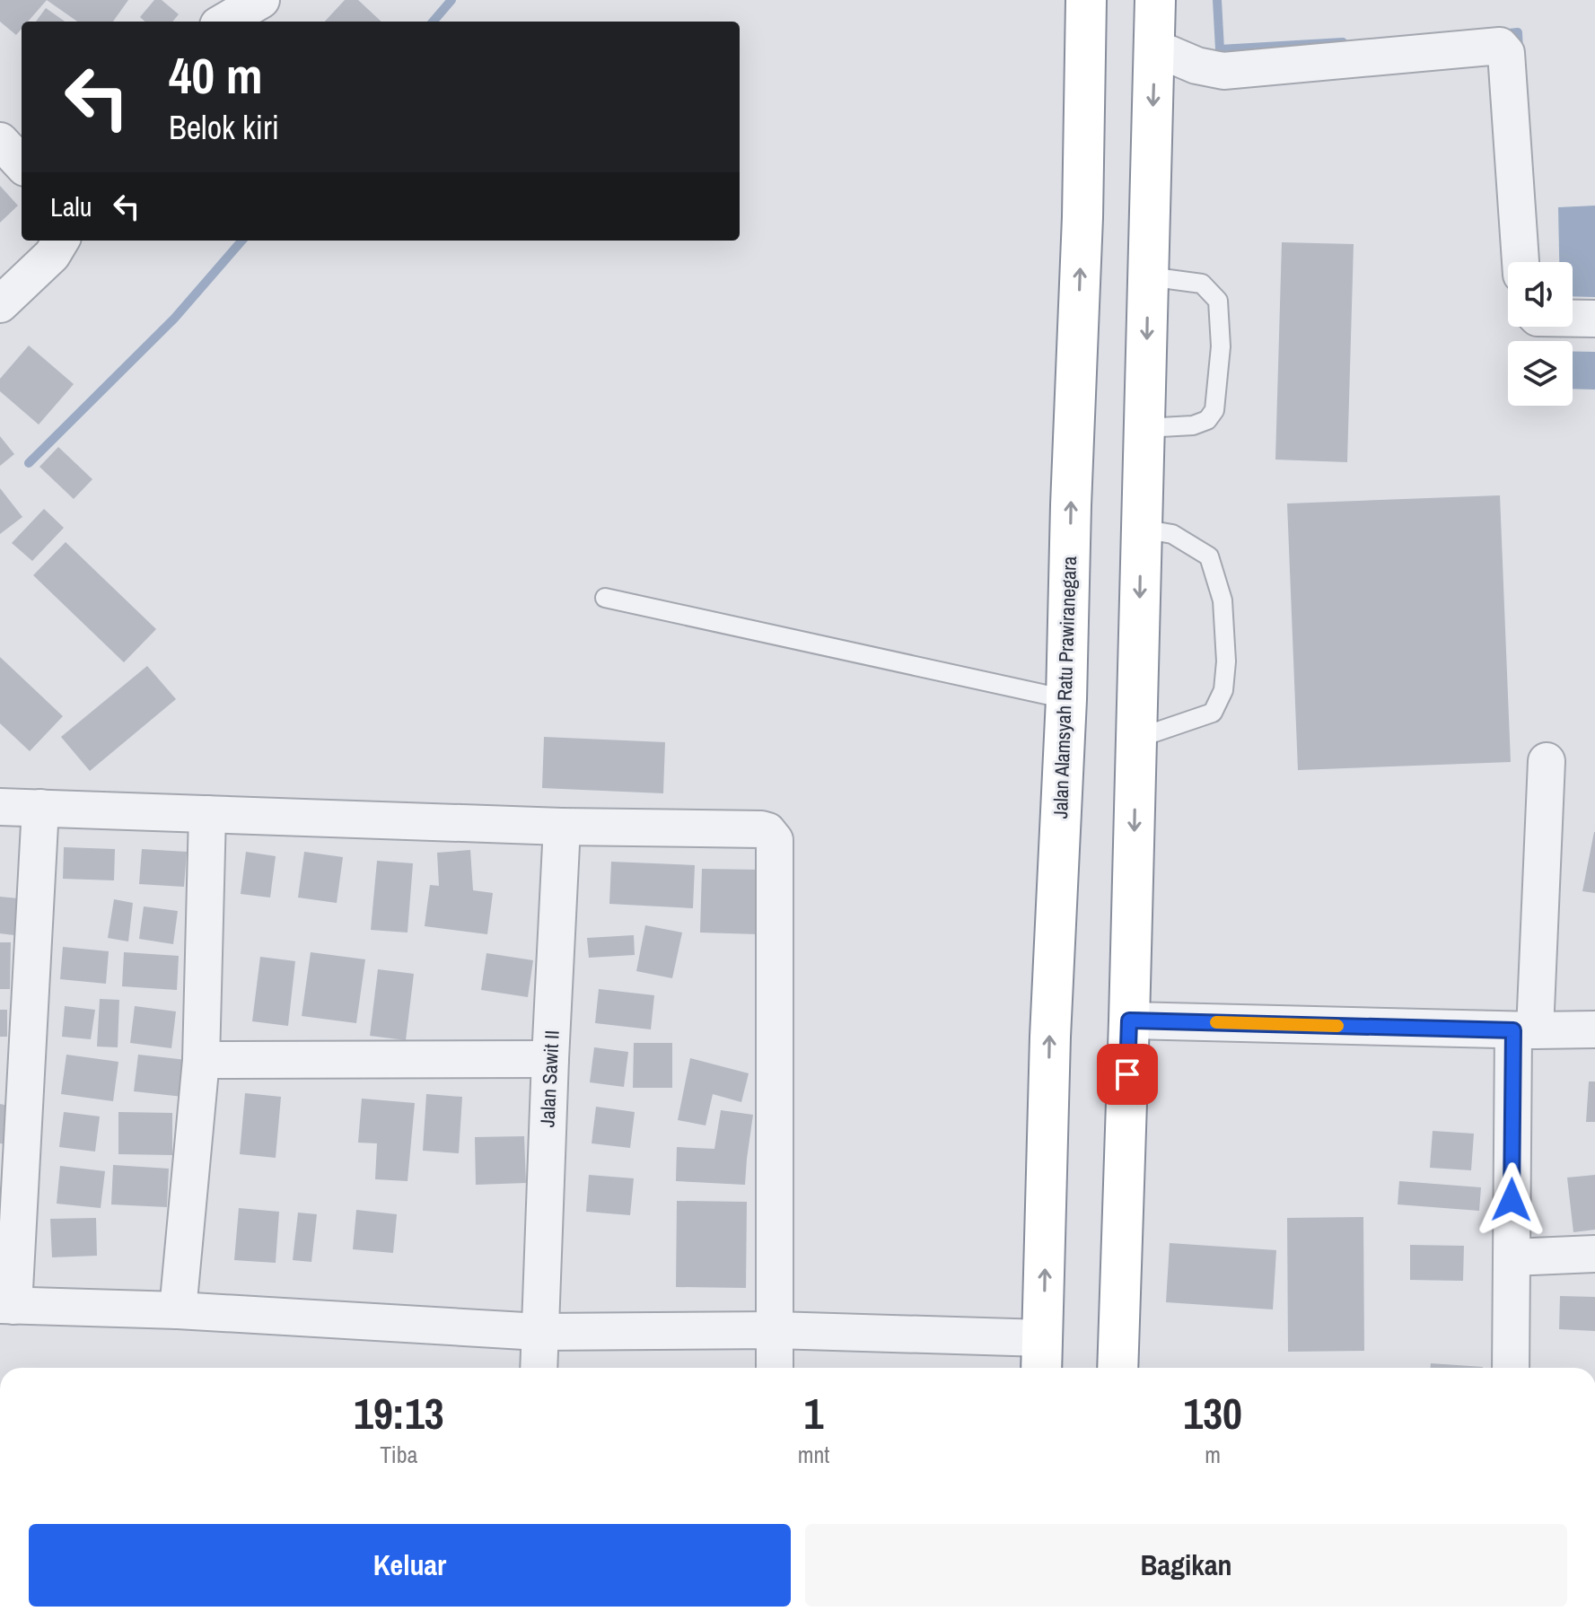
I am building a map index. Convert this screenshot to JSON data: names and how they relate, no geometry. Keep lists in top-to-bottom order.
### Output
{
  "streets": {
    "highway": ["Jalan Alamsyah Ratu Prawiranegara"],
    "street": ["Jalan Sawit II"]
  },
  "page": {
    "turn": ["40 m", "Belok kiri"],
    "then": "Lalu",
    "eta": [
      "19:13",
      "Tiba",
      "1",
      "mnt",
      "130",
      "m"
    ],
    "buttons": ["Keluar", "Bagikan"]
  }
}
